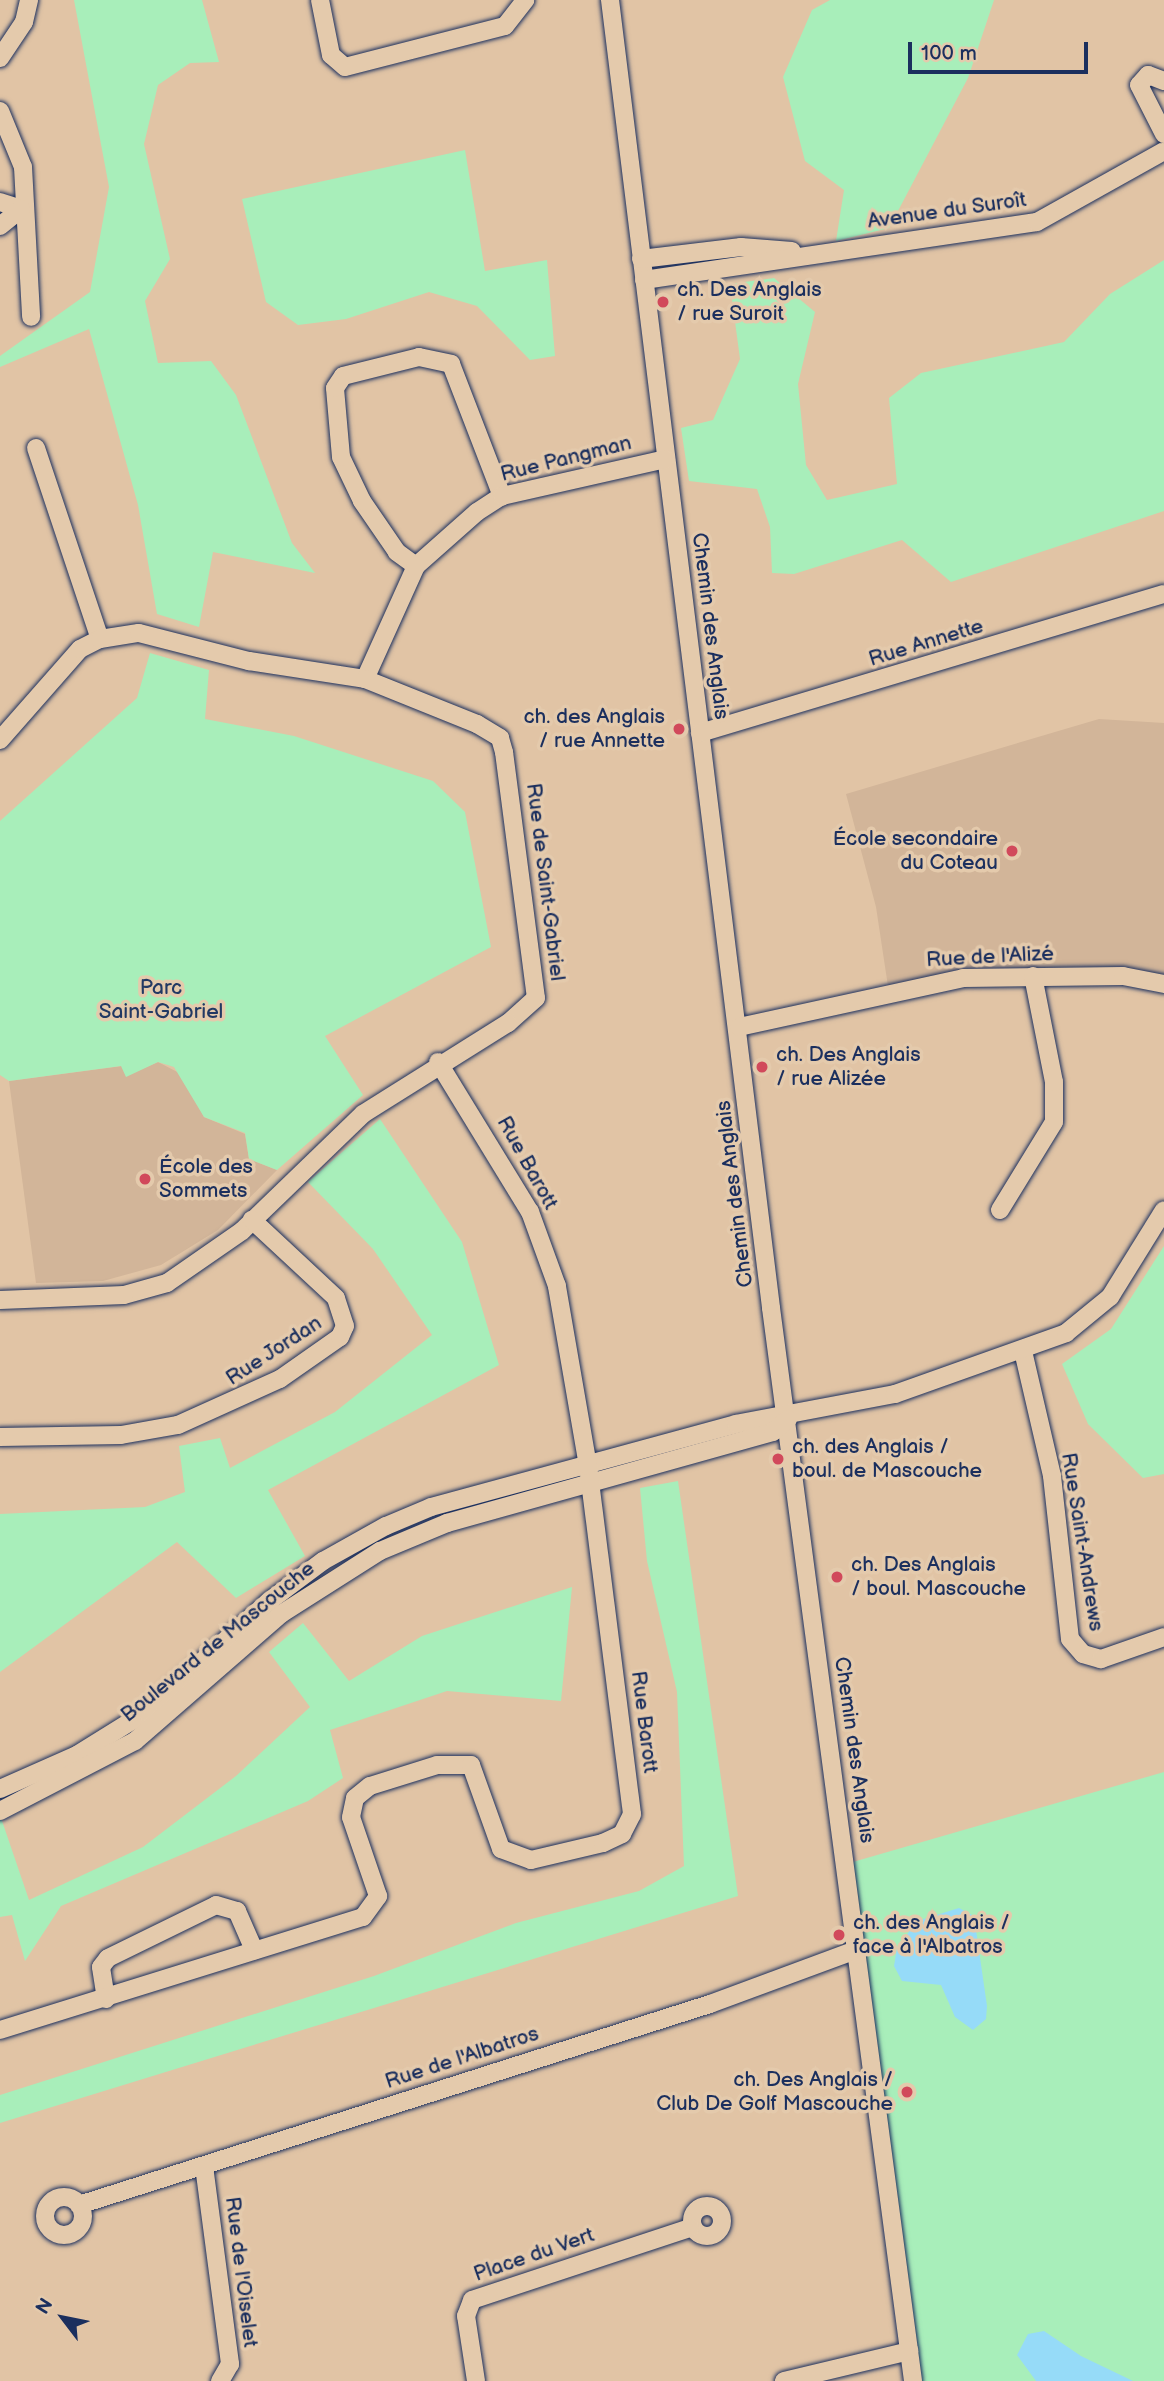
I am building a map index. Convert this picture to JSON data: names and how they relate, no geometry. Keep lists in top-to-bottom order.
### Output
{
  "streets": {
    "street": [
      "Avenue du Suroît",
      "Rue Pangman",
      "Chemin des Anglais",
      "Rue Annette",
      "Rue de Saint-Gabriel",
      "Rue de l'Alizé",
      "Rue Barott",
      "Rue Jordan",
      "Rue Saint-Andrews",
      "Boulevard de Mascouche",
      "Rue de l'Albatros",
      "Place du Vert",
      "Rue de l'Oiselet"
    ]
  },
  "crossings": [
    ["Avenue du Suroît", "Chemin des Anglais"],
    ["Rue Pangman", "Chemin des Anglais"],
    ["Rue Pangman", "Rue de Saint-Gabriel"],
    ["Chemin des Anglais", "Rue Annette"],
    ["Chemin des Anglais", "Rue de l'Alizé"],
    ["Chemin des Anglais", "Boulevard de Mascouche"],
    ["Chemin des Anglais", "Rue de l'Albatros"],
    ["Rue de Saint-Gabriel", "Rue Barott"],
    ["Rue de Saint-Gabriel", "Rue Jordan"],
    ["Rue Barott", "Boulevard de Mascouche"],
    ["Rue Saint-Andrews", "Boulevard de Mascouche"],
    ["Rue de l'Albatros", "Rue de l'Oiselet"]
  ],
  "parks": ["Parc Saint-Gabriel"],
  "places": [
    "ch. Des Anglais / rue Suroit",
    "ch. des Anglais / rue Annette",
    "École secondaire du Coteau",
    "ch. Des Anglais / rue Alizée",
    "École des Sommets",
    "ch. des Anglais / boul. de Mascouche",
    "ch. Des Anglais / boul. Mascouche",
    "ch. des Anglais / face à l'Albatros",
    "ch. Des Anglais / Club De Golf Mascouche"
  ],
  "scale_bar": "100 m",
  "north": "top left"
}
